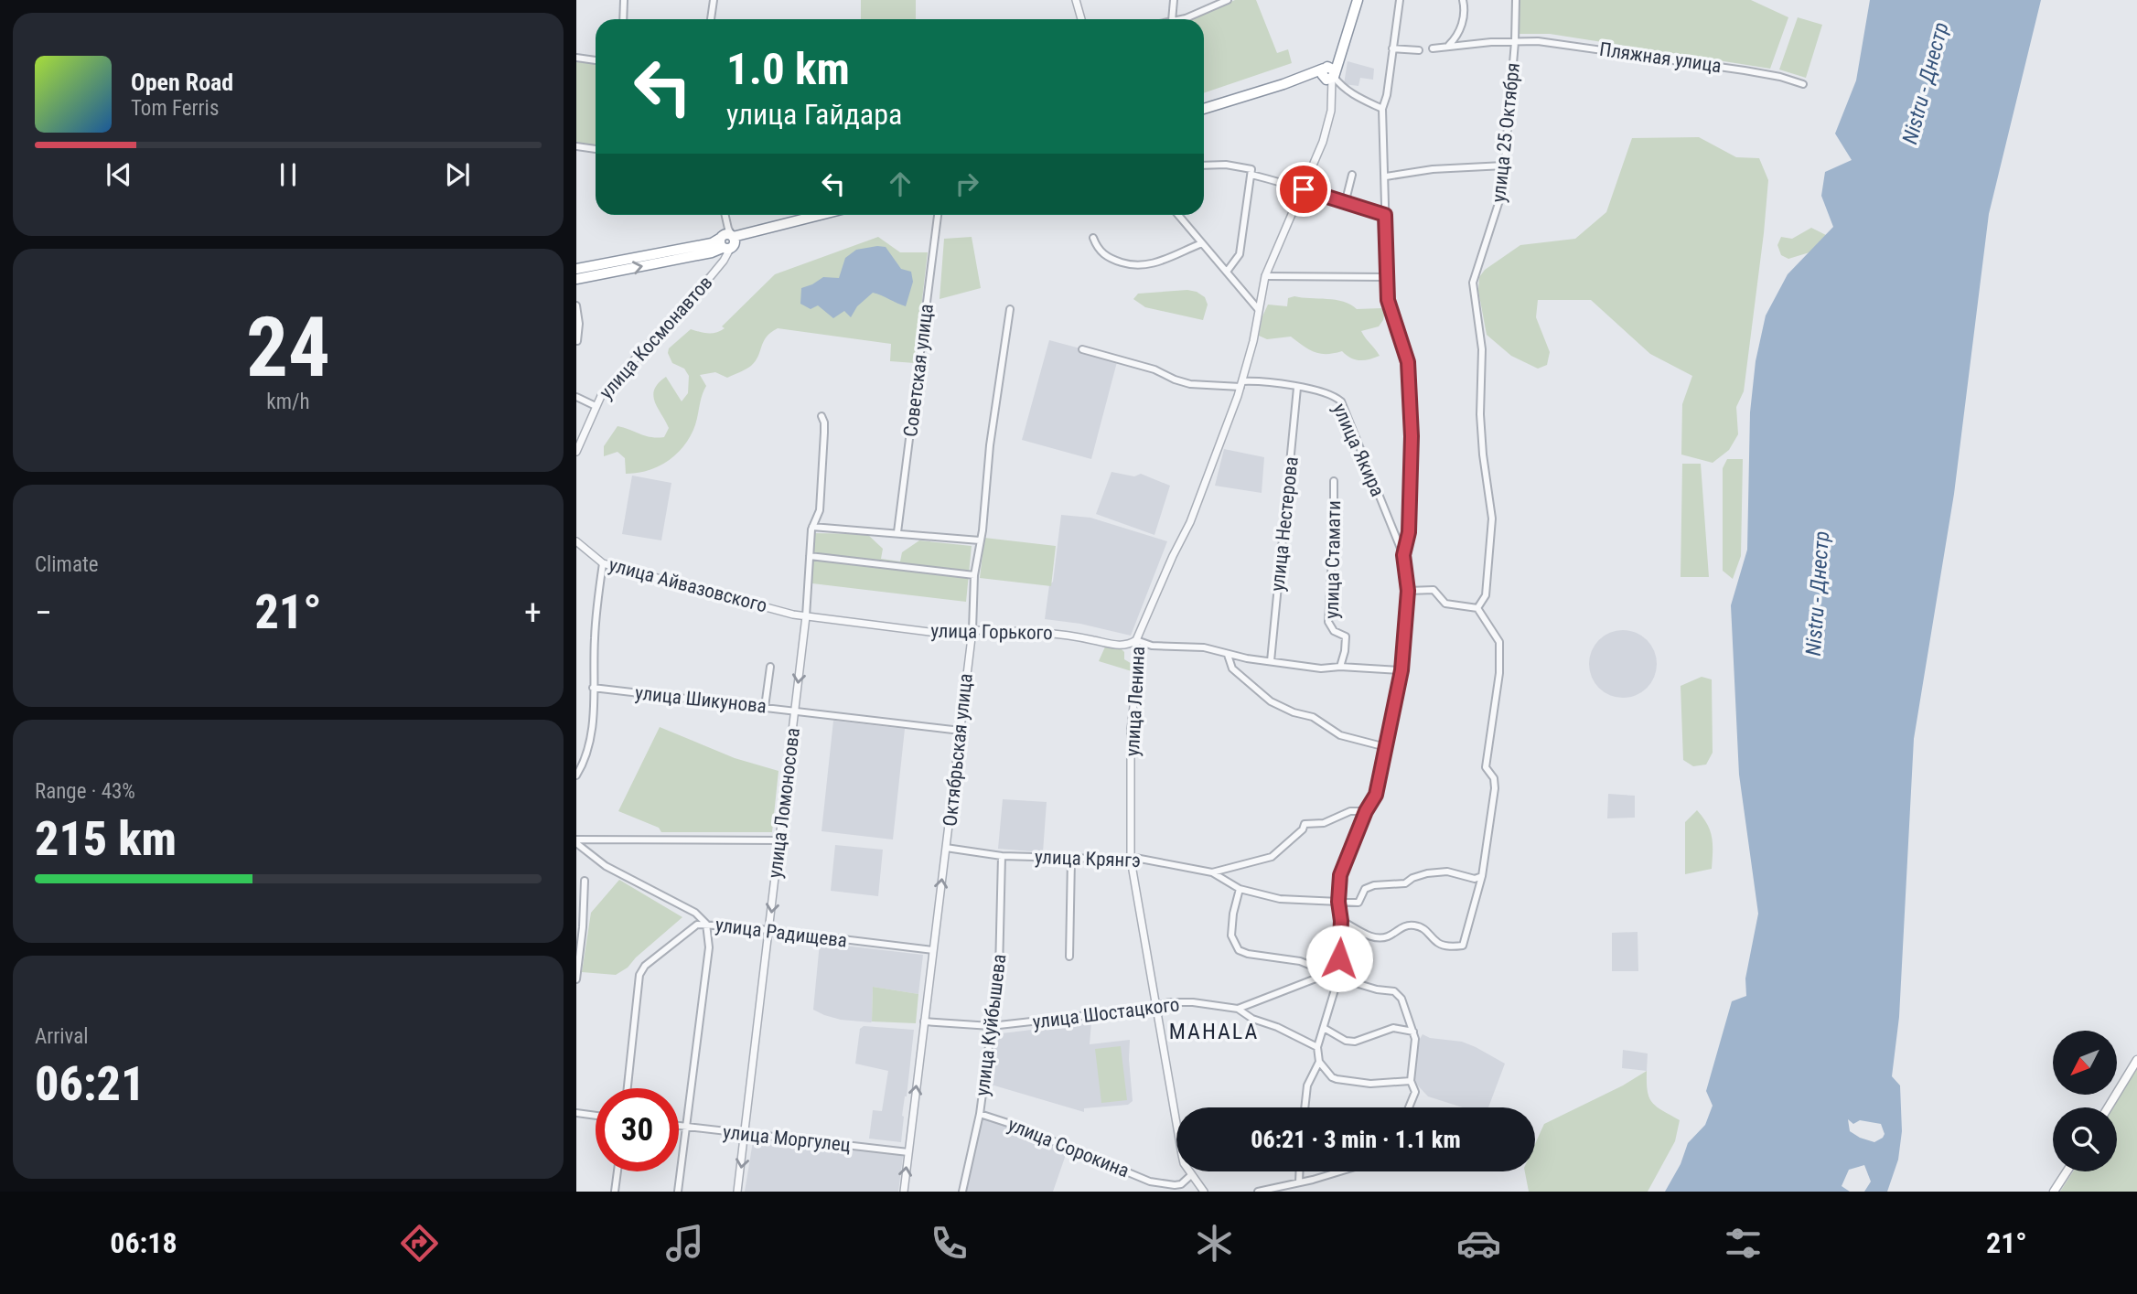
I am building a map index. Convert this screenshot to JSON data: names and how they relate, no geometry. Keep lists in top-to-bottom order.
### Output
{
  "streets": {
    "street": [
      "Пляжная улица",
      "улица 25 Октября",
      "улица Космонавтов",
      "Советская улица",
      "улица Якира",
      "улица Нестерова",
      "улица Стамати",
      "улица Айвазовского",
      "улица Горького",
      "улица Шикунова",
      "улица Ленина",
      "Октябрьская улица",
      "улица Ломоносова",
      "улица Крянгэ",
      "улица Радищева",
      "улица Шостацкого",
      "улица Куйбышева",
      "улица Моргулец",
      "улица Сорокина"
    ]
  },
  "crossings": [
    ["Пляжная улица", "улица 25 Октября"],
    ["улица Якира", "улица Нестерова"],
    ["улица Якира", "улица Ленина"],
    ["улица Нестерова", "улица Горького"],
    ["улица Стамати", "улица Горького"],
    ["улица Айвазовского", "улица Горького"],
    ["улица Айвазовского", "улица Ломоносова"],
    ["улица Горького", "улица Ленина"],
    ["улица Горького", "Октябрьская улица"],
    ["улица Горького", "улица Ломоносова"],
    ["улица Шикунова", "Октябрьская улица"],
    ["улица Шикунова", "улица Ломоносова"],
    ["улица Ленина", "улица Крянгэ"],
    ["улица Ленина", "улица Шостацкого"],
    ["улица Ленина", "улица Сорокина"],
    ["Октябрьская улица", "улица Крянгэ"],
    ["Октябрьская улица", "улица Радищева"],
    ["Октябрьская улица", "улица Шостацкого"],
    ["Октябрьская улица", "улица Моргулец"],
    ["улица Ломоносова", "улица Радищева"],
    ["улица Ломоносова", "улица Моргулец"],
    ["улица Крянгэ", "улица Куйбышева"],
    ["улица Шостацкого", "улица Куйбышева"],
    ["улица Куйбышева", "улица Сорокина"]
  ],
  "districts": ["MAHALA"],
  "water": ["Nistru - Днестр"],
  "north": "bottom left",
  "page": {
    "turn": ["1.0 km", "улица Гайдара"],
    "song": ["Open Road", "Tom Ferris"],
    "tile": [
      ["24", "km/h"],
      "Climate",
      ["Range · 43%", "215 km"],
      ["Arrival", "06:21"]
    ],
    "heat": ["−", "21°", "+"],
    "limit": "30",
    "trip": "06:21 · 3 min · 1.1 km",
    "tabs": ["06:18", "21°"]
  }
}
